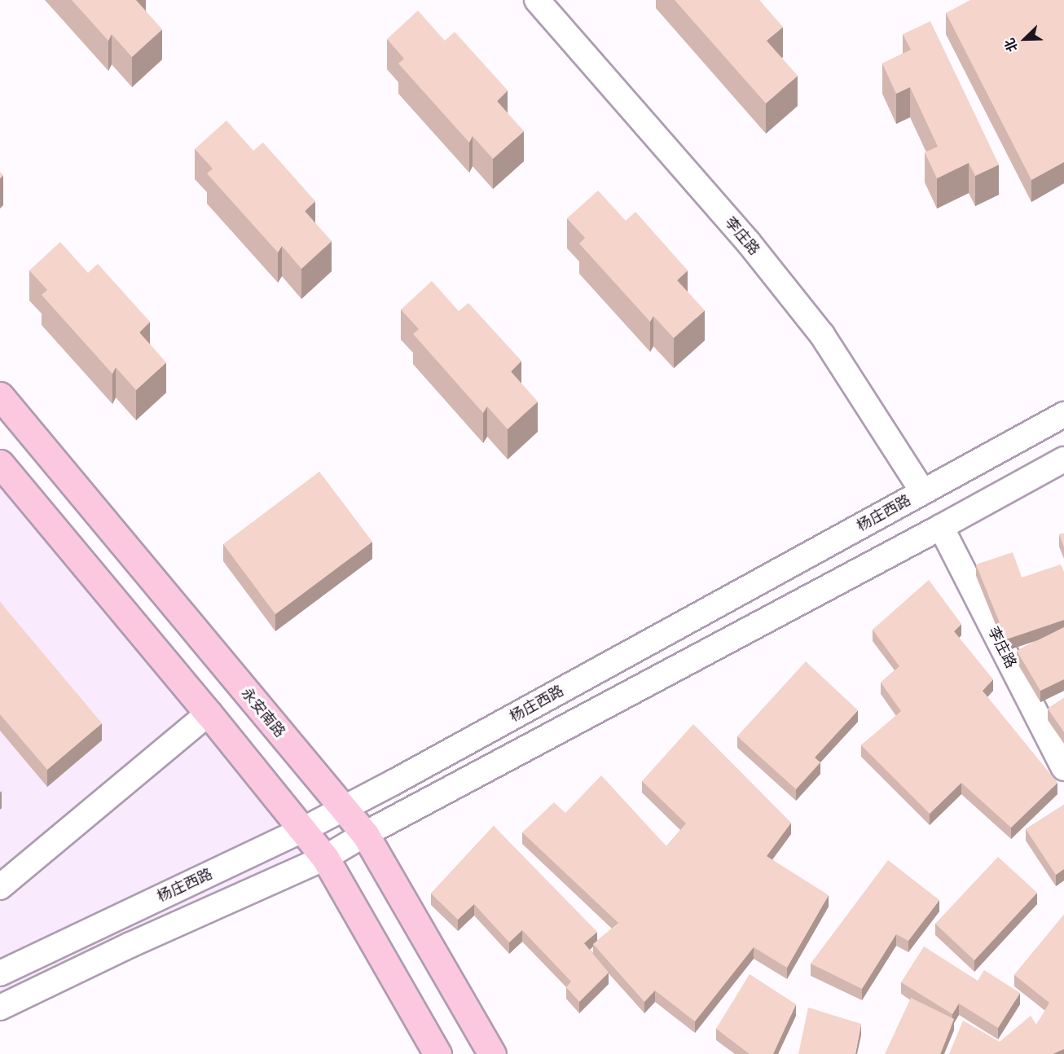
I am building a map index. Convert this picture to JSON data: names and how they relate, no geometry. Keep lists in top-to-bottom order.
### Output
{
  "streets": {
    "main road": ["永安南路"],
    "street": ["李庄路", "杨庄西路"]
  },
  "crossings": [
    ["李庄路", "杨庄西路"],
    ["杨庄西路", "永安南路"]
  ],
  "north": "bottom left"
}
